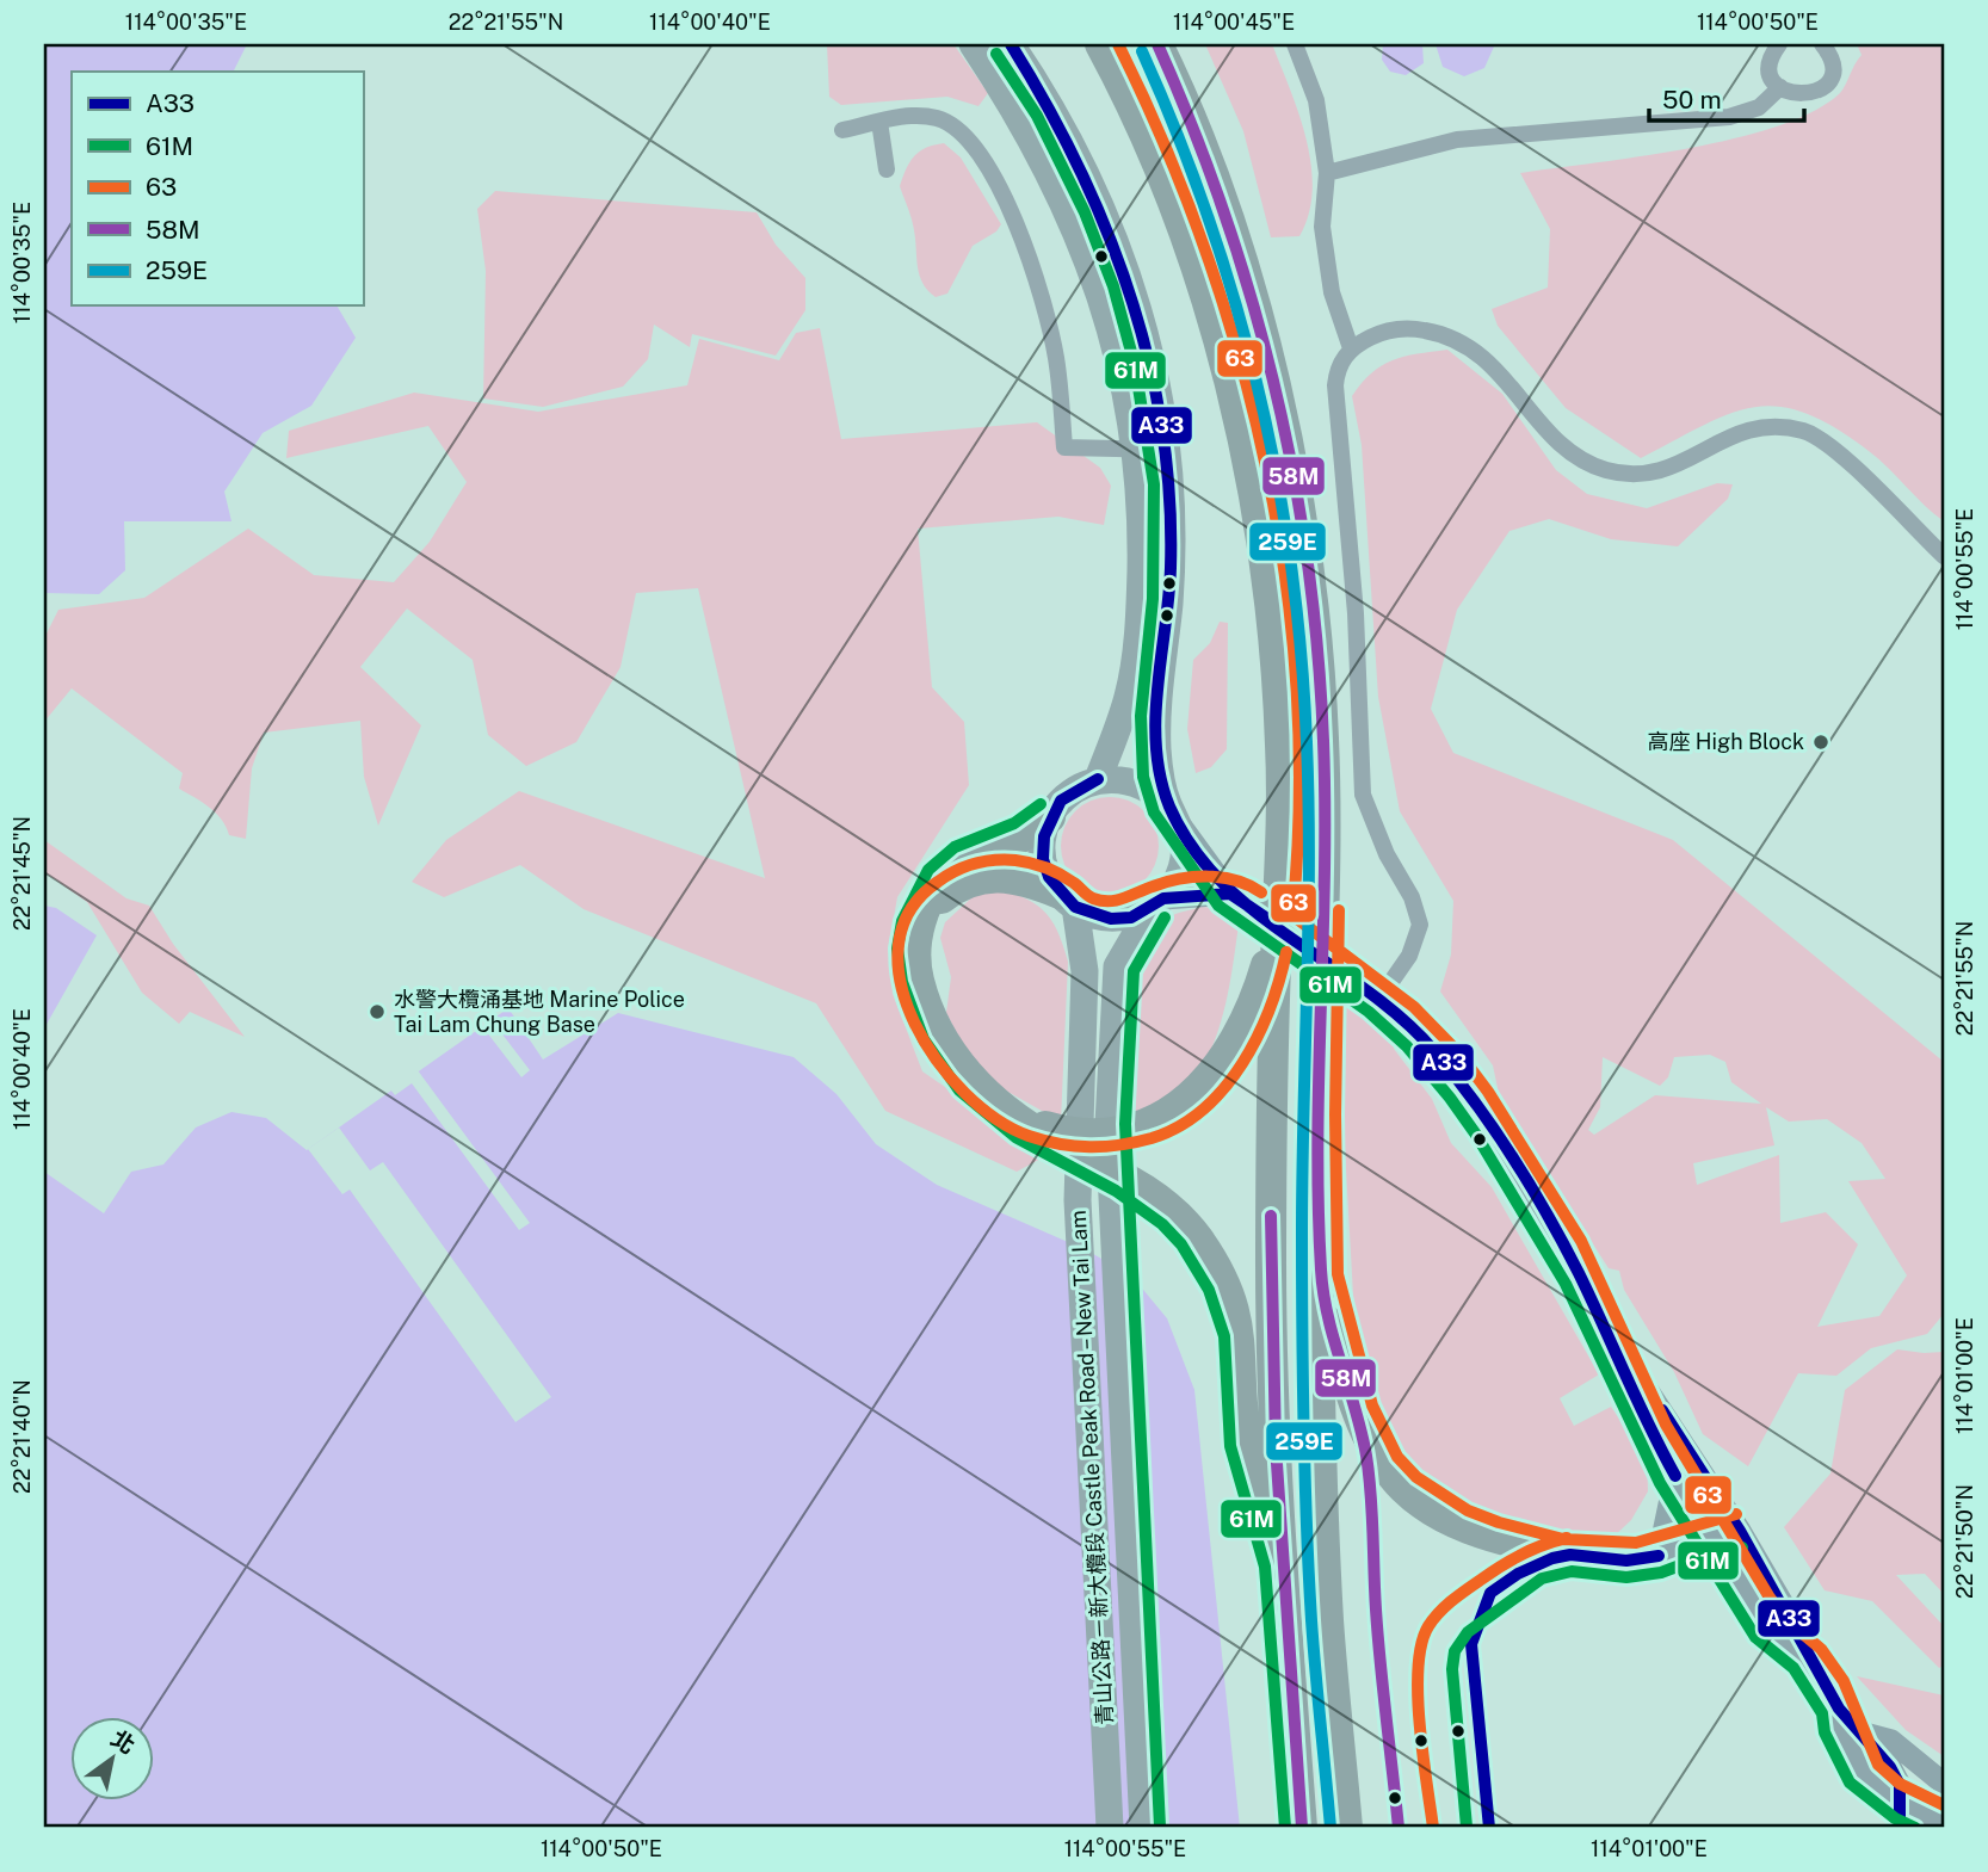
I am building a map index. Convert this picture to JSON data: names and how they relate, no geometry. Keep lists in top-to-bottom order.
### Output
{
  "streets": {
    "main road": ["青山公路－新大欖段 Castle Peak Road – New Tai Lam"]
  },
  "places": ["高座 High Block", "水警大欖涌基地 Marine Police Tai Lam Chung Base"],
  "lines": [
    "transit line A33",
    "transit line 63",
    "transit line 58M",
    "transit line 259E",
    "transit line 61M"
  ],
  "legend": [
    "A33",
    "61M",
    "63",
    "58M",
    "259E"
  ],
  "scale_bar": "50 m",
  "north": "top right",
  "coordinates": [
    "114°00'35\"E",
    "22°21'55\"N",
    "114°00'40\"E",
    "114°00'45\"E",
    "114°00'50\"E",
    "114°00'55\"E",
    "22°21'45\"N",
    "114°01'00\"E",
    "22°21'40\"N",
    "22°21'50\"N"
  ]
}
